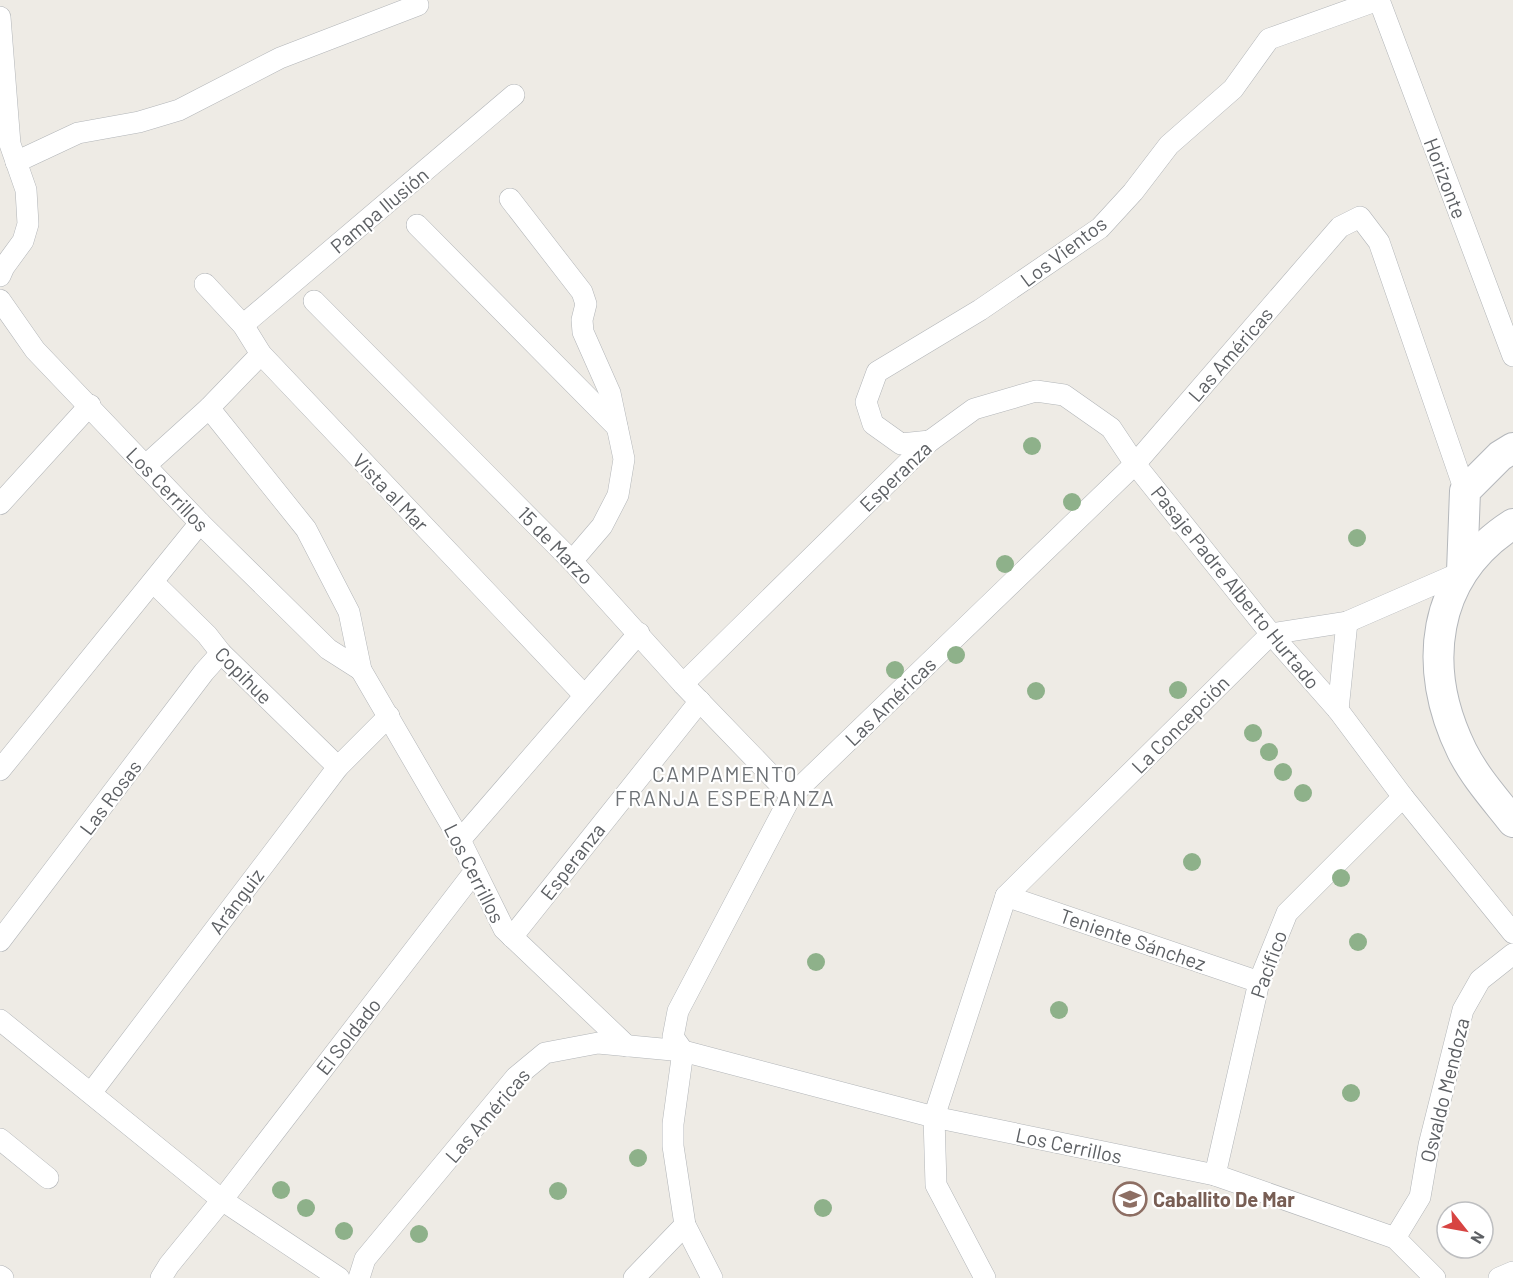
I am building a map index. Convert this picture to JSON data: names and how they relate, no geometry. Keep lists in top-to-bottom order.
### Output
{
  "streets": {
    "street": [
      "Horizonte",
      "Pampa Ilusión",
      "Los Vientos",
      "Las Américas",
      "Esperanza",
      "Los Cerrillos",
      "Vista al Mar",
      "15 de Marzo",
      "Pasaje Padre Alberto Hurtado",
      "Copihue",
      "La Concepción",
      "Las Rosas",
      "Aránguiz",
      "Teniente Sánchez",
      "Pacífico",
      "El Soldado",
      "Osvaldo Mendoza"
    ]
  },
  "crossings": [
    ["Horizonte", "Los Vientos"],
    ["Pampa Ilusión", "Vista al Mar"],
    ["Los Vientos", "Esperanza"],
    ["Las Américas", "Esperanza"],
    ["Las Américas", "Los Cerrillos"],
    ["Las Américas", "15 de Marzo"],
    ["Las Américas", "Pasaje Padre Alberto Hurtado"],
    ["Esperanza", "Los Cerrillos"],
    ["Esperanza", "15 de Marzo"],
    ["Esperanza", "Pasaje Padre Alberto Hurtado"],
    ["Los Cerrillos", "La Concepción"],
    ["Los Cerrillos", "Aránguiz"],
    ["Los Cerrillos", "Pacífico"],
    ["Los Cerrillos", "El Soldado"],
    ["Los Cerrillos", "Osvaldo Mendoza"],
    ["Pasaje Padre Alberto Hurtado", "La Concepción"],
    ["Pasaje Padre Alberto Hurtado", "Pacífico"],
    ["Copihue", "Las Rosas"],
    ["Copihue", "Aránguiz"],
    ["La Concepción", "Teniente Sánchez"],
    ["Teniente Sánchez", "Pacífico"]
  ],
  "districts": ["CAMPAMENTO FRANJA ESPERANZA"],
  "places": {
    "school or university": ["Caballito De Mar"]
  },
  "north": "bottom right"
}
